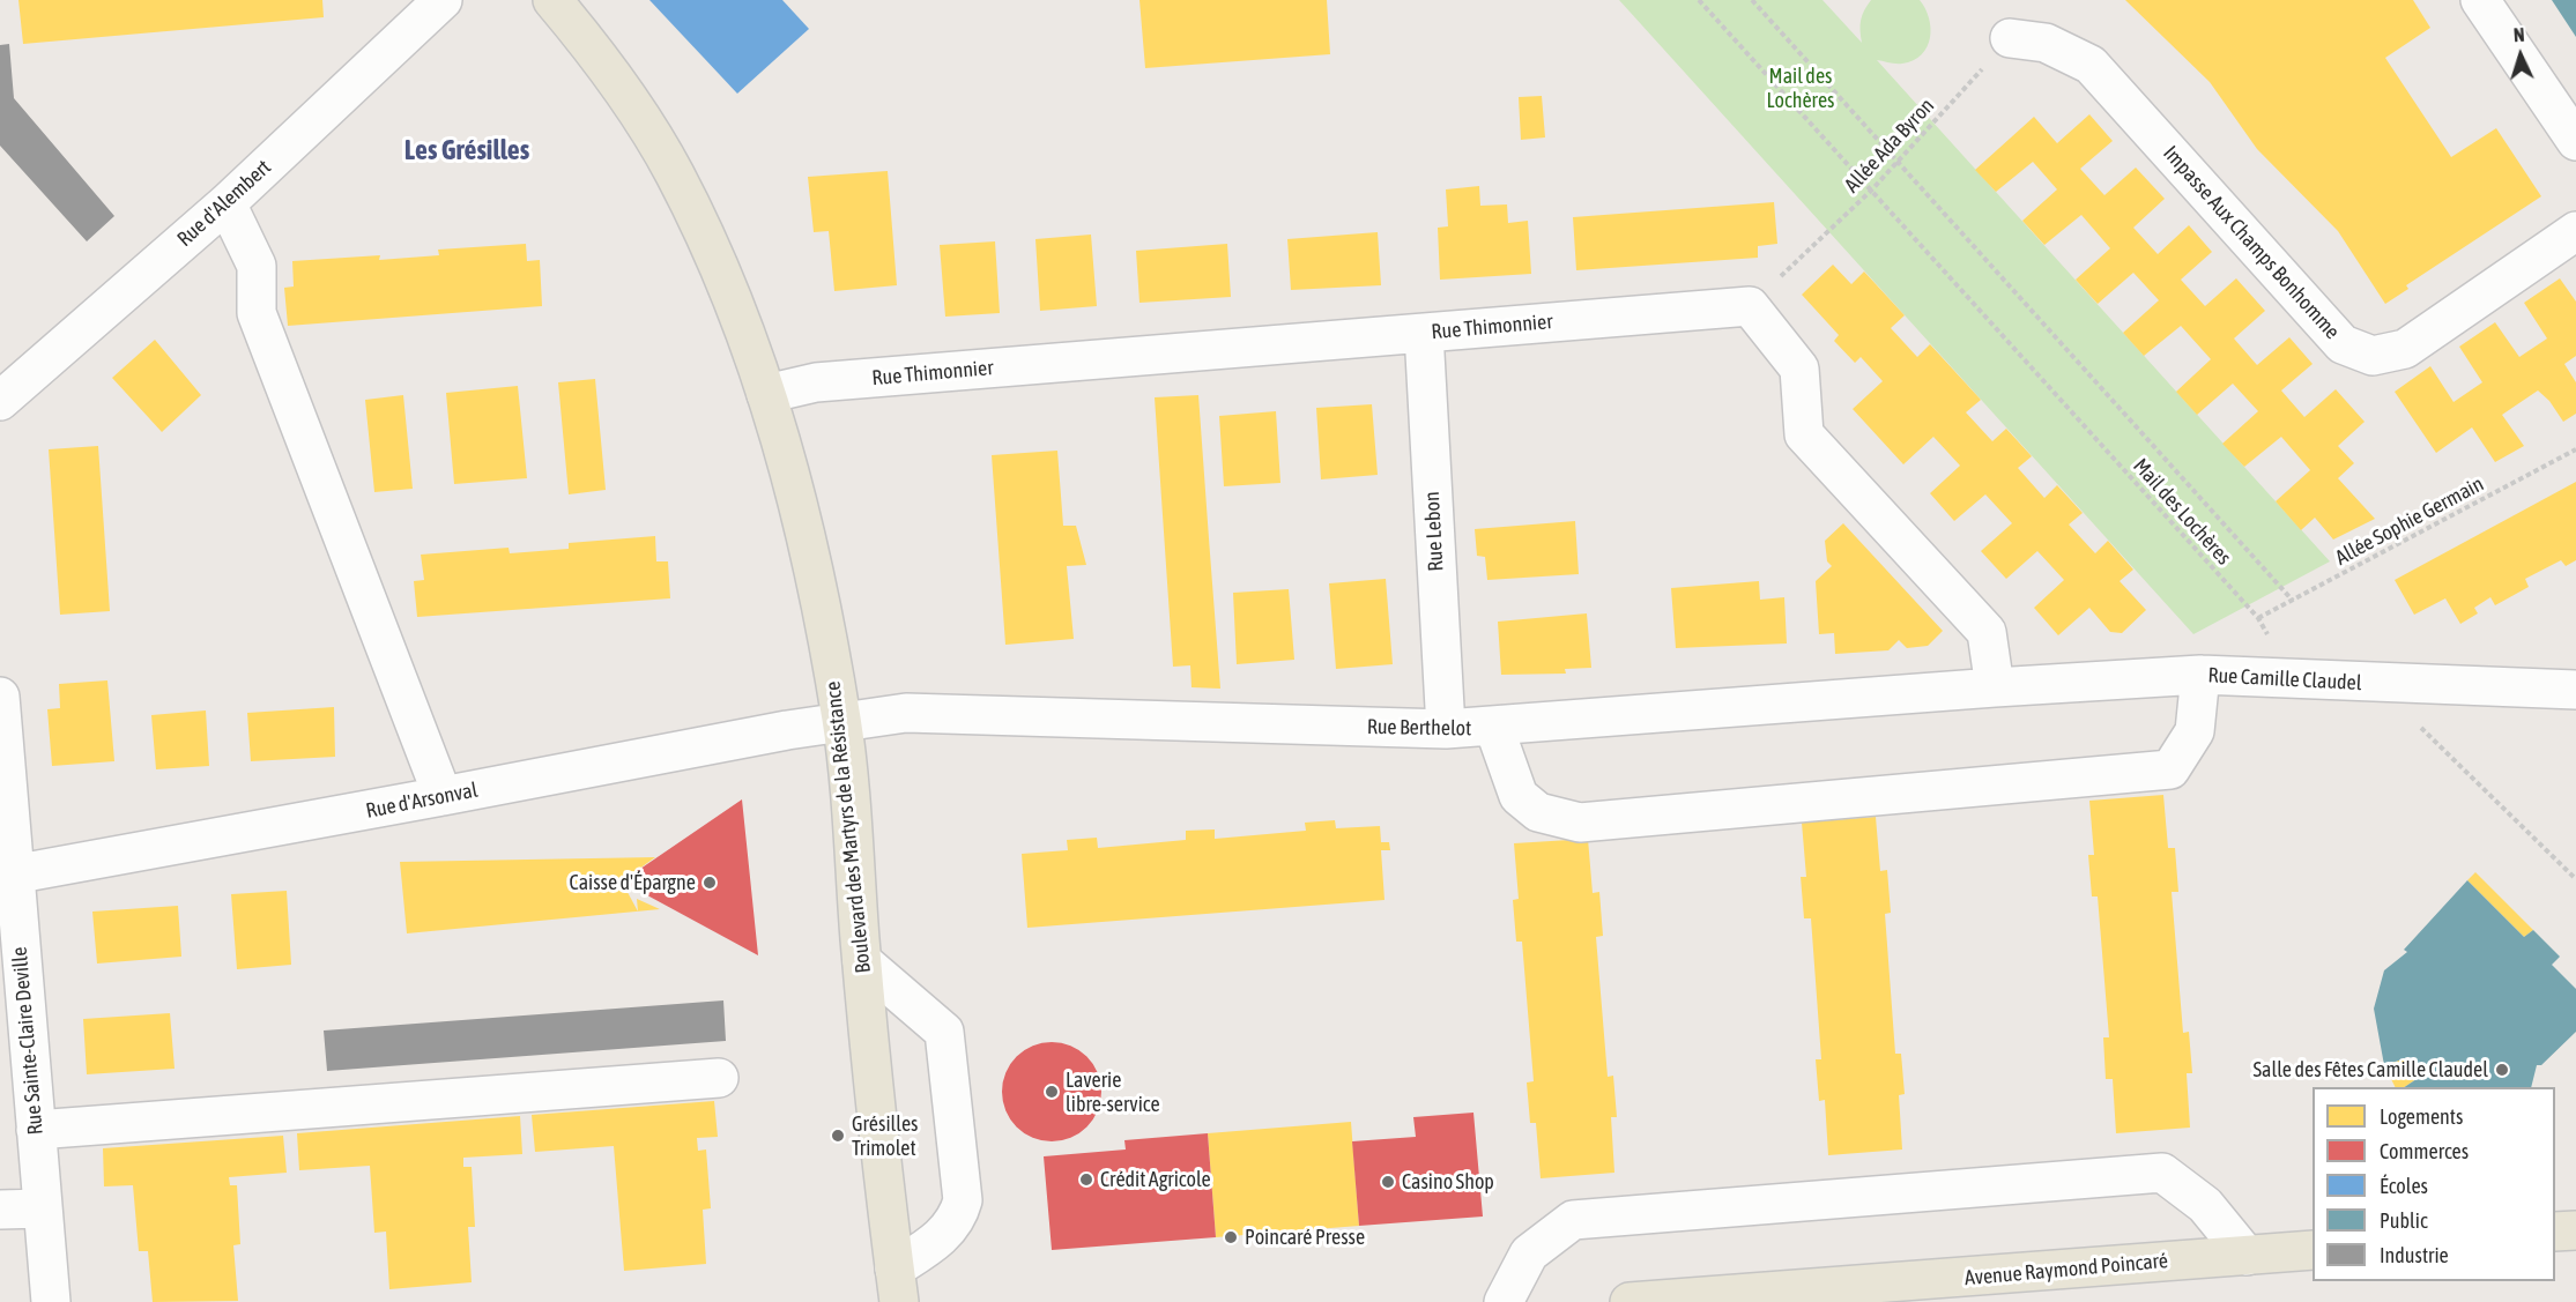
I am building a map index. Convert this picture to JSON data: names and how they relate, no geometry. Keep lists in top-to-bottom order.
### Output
{
  "streets": {
    "main road": ["Boulevard des Martyrs de la Résistance", "Avenue Raymond Poincaré"],
    "street": [
      "Rue d'Alembert",
      "Impasse Aux Champs Bonhomme",
      "Rue Thimonnier",
      "Rue Lebon",
      "Rue Camille Claudel",
      "Rue Berthelot",
      "Rue d'Arsonval",
      "Rue Sainte-Claire Deville"
    ],
    "path": ["Allée Ada Byron", "Mail des Lochères", "Allée Sophie Germain"]
  },
  "crossings": [
    ["Allée Ada Byron", "Impasse Aux Champs Bonhomme"],
    ["Allée Ada Byron", "Rue Thimonnier"],
    ["Allée Ada Byron", "Mail des Lochères"],
    ["Rue Thimonnier", "Rue Lebon"],
    ["Rue Thimonnier", "Boulevard des Martyrs de la Résistance"],
    ["Mail des Lochères", "Allée Sophie Germain"],
    ["Mail des Lochères", "Rue Camille Claudel"],
    ["Rue Lebon", "Rue Berthelot"],
    ["Rue Camille Claudel", "Rue Berthelot"],
    ["Rue Berthelot", "Rue d'Arsonval"],
    ["Rue Berthelot", "Boulevard des Martyrs de la Résistance"],
    ["Rue d'Arsonval", "Boulevard des Martyrs de la Résistance"],
    ["Rue d'Arsonval", "Rue Sainte-Claire Deville"]
  ],
  "districts": ["Les Grésilles"],
  "parks": ["Mail des Lochères"],
  "places": [
    "Caisse d'Épargne",
    "Salle des Fêtes Camille Claudel",
    "Laverie libre-service",
    "Grésilles Trimolet",
    "Crédit Agricole",
    "Casino Shop",
    "Poincaré Presse"
  ],
  "legend": [
    "Logements",
    "Commerces",
    "Écoles",
    "Public",
    "Industrie"
  ],
  "north": "top"
}
